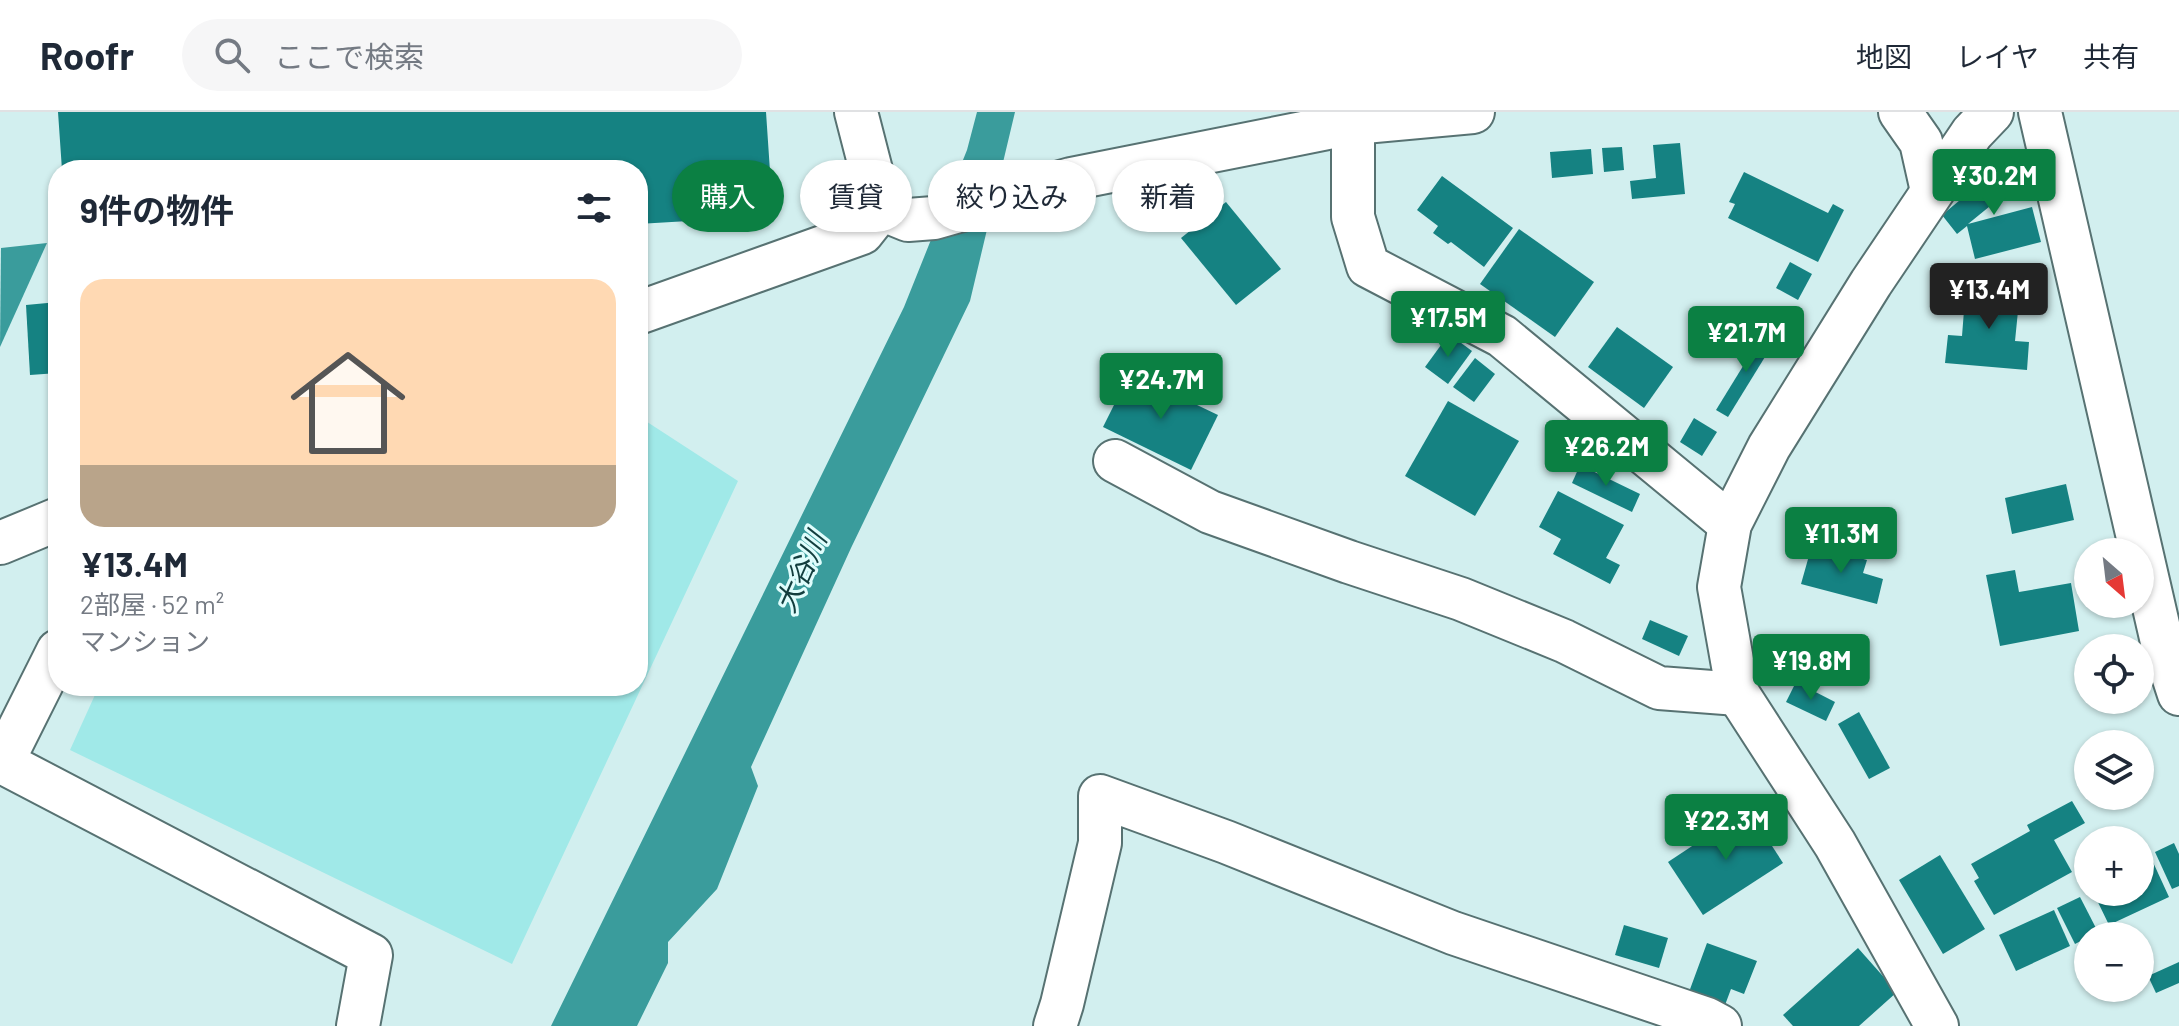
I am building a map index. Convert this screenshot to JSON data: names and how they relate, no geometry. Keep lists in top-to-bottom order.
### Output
{
  "water": ["大谷川"],
  "north": "bottom right",
  "page": {
    "header": "Roofr",
    "search": "ここで検索",
    "nav": ["地図", "レイヤ", "共有"],
    "price": [
      "¥30.2M",
      "¥13.4M",
      "¥17.5M",
      "¥21.7M",
      "¥24.7M",
      "¥26.2M",
      "¥11.3M",
      "¥19.8M",
      "¥22.3M"
    ],
    "chip": [
      "購入",
      "賃貸",
      "絞り込み",
      "新着"
    ],
    "heading": "9件の物件",
    "list": [
      {
        "name": "¥13.4M",
        "note": "2部屋 · 52 m² · マンション"
      }
    ],
    "map_buttons": ["+", "−"]
  }
}
